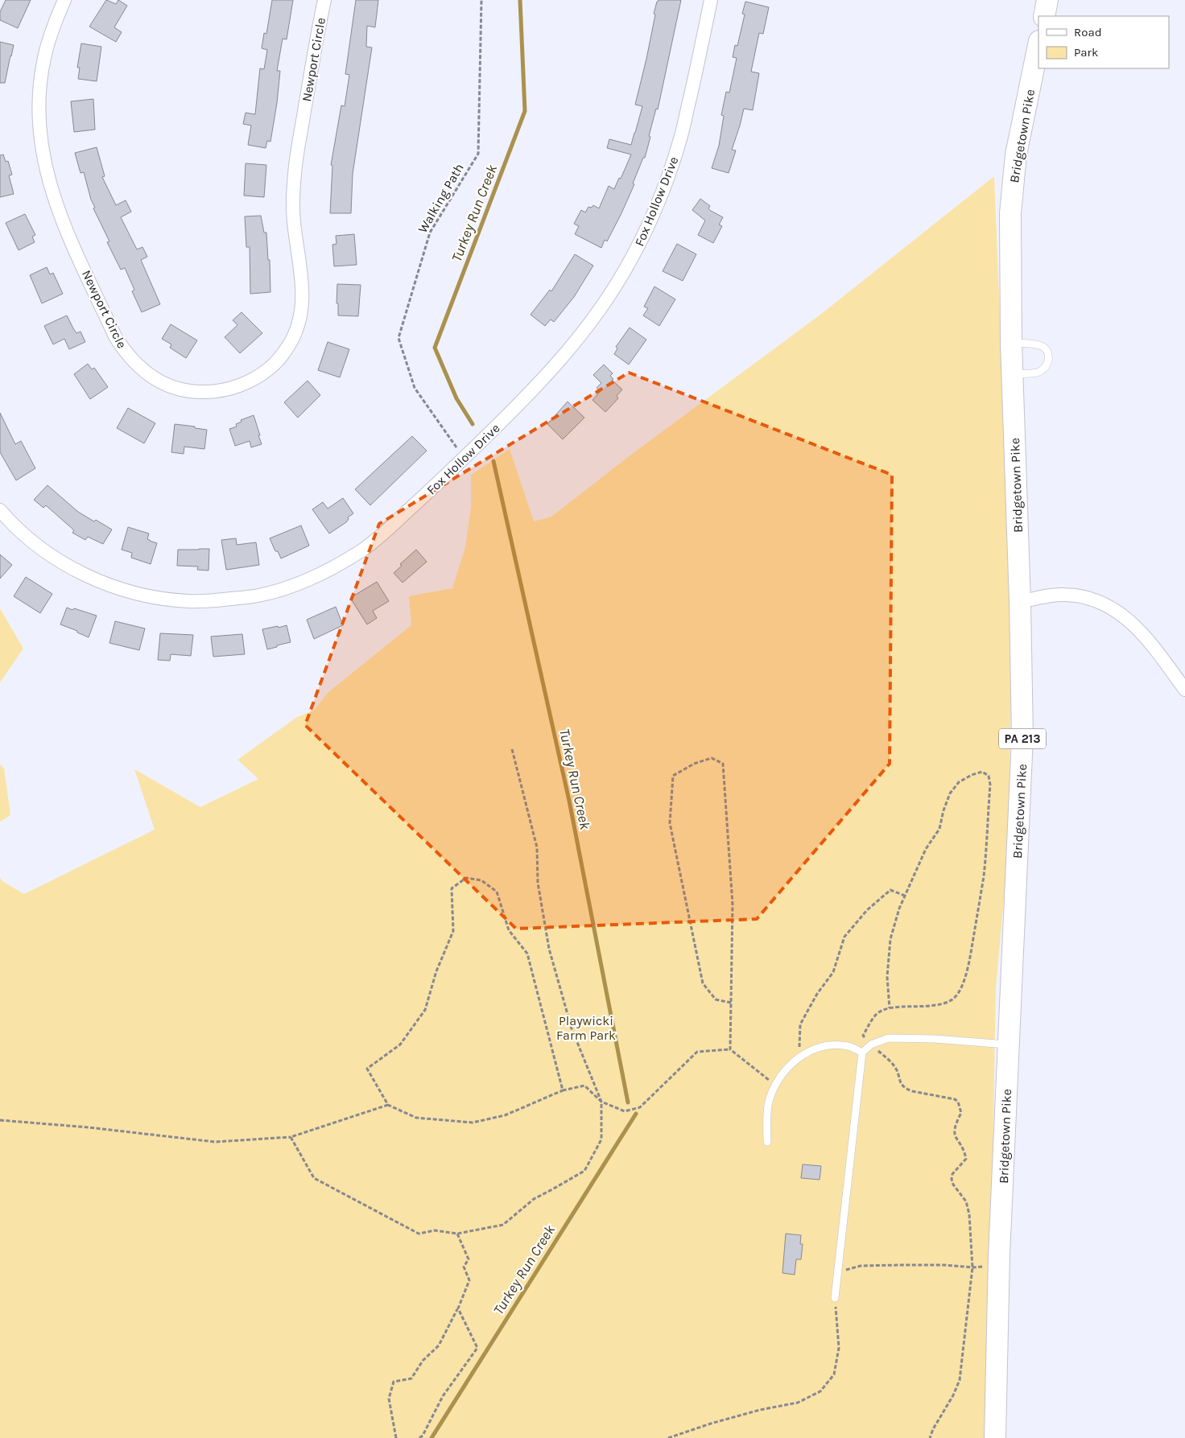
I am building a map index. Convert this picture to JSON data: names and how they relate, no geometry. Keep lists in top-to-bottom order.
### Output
{
  "streets": {
    "main road": ["Bridgetown Pike", "PA 213"],
    "street": ["Newport Circle", "Fox Hollow Drive"],
    "path": ["Walking Path"]
  },
  "crossings": [
    ["Walking Path", "Fox Hollow Drive"]
  ],
  "water": ["Turkey Run Creek"],
  "parks": ["Playwicki Farm Park"],
  "legend": ["Road", "Park"]
}
